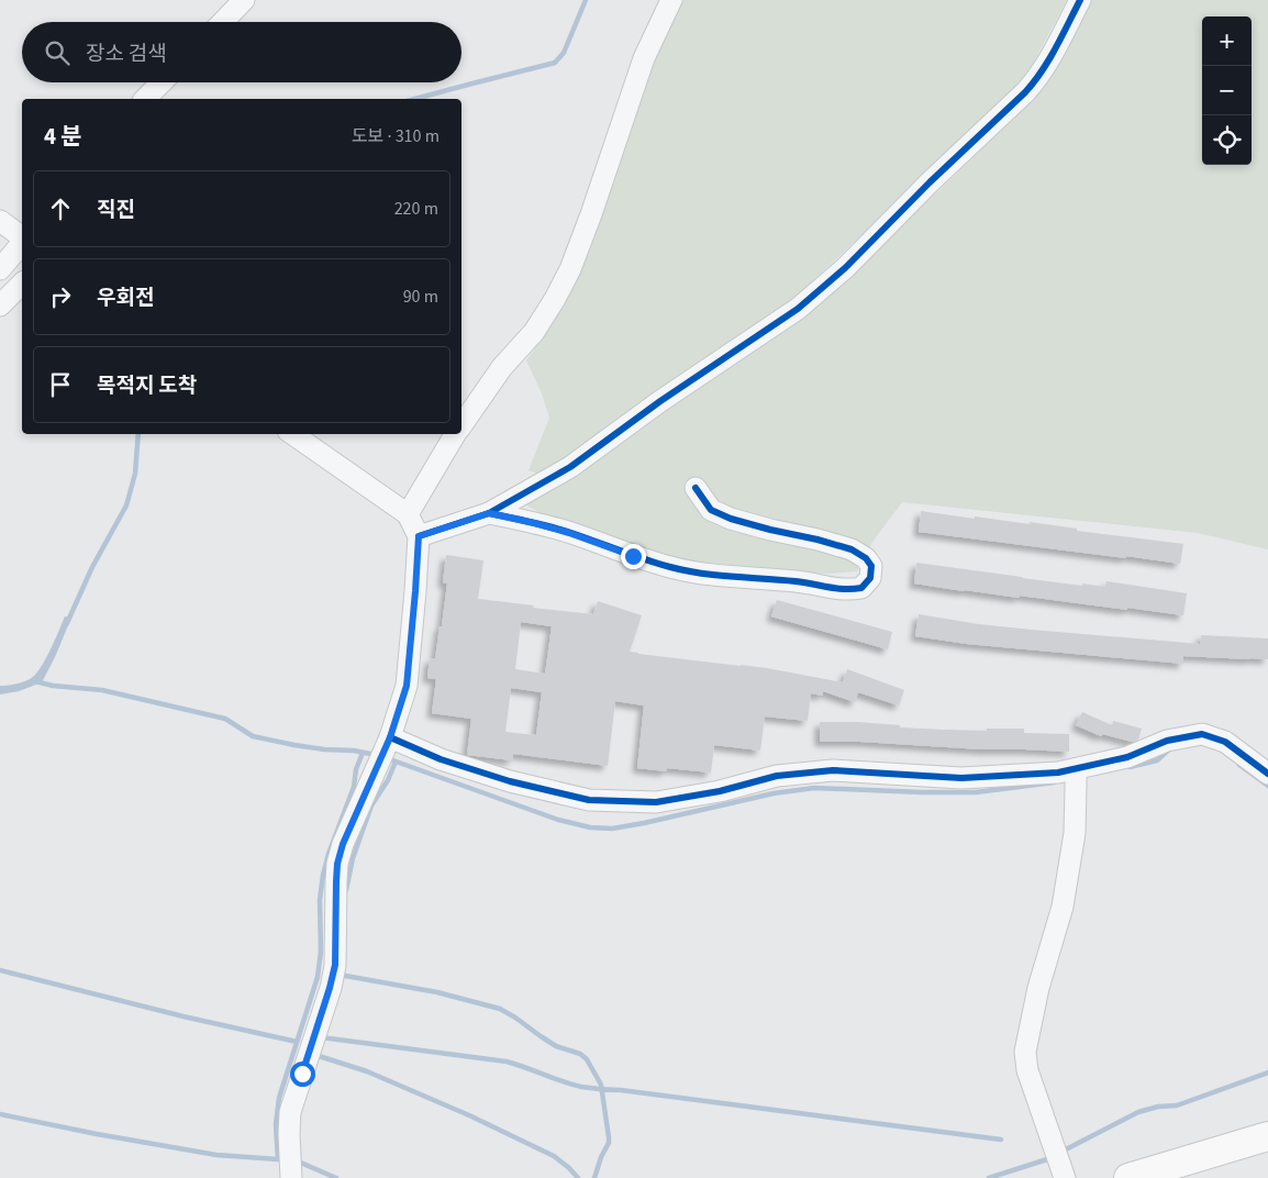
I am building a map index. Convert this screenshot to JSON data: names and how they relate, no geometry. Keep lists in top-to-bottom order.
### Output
{
  "page": {
    "map_buttons": ["+", "−"],
    "search": "장소 검색",
    "heading": ["4 분", "도보 · 310 m"],
    "list": [
      ["직진", "220 m"],
      ["우회전", "90 m"],
      "목적지 도착"
    ]
  }
}
